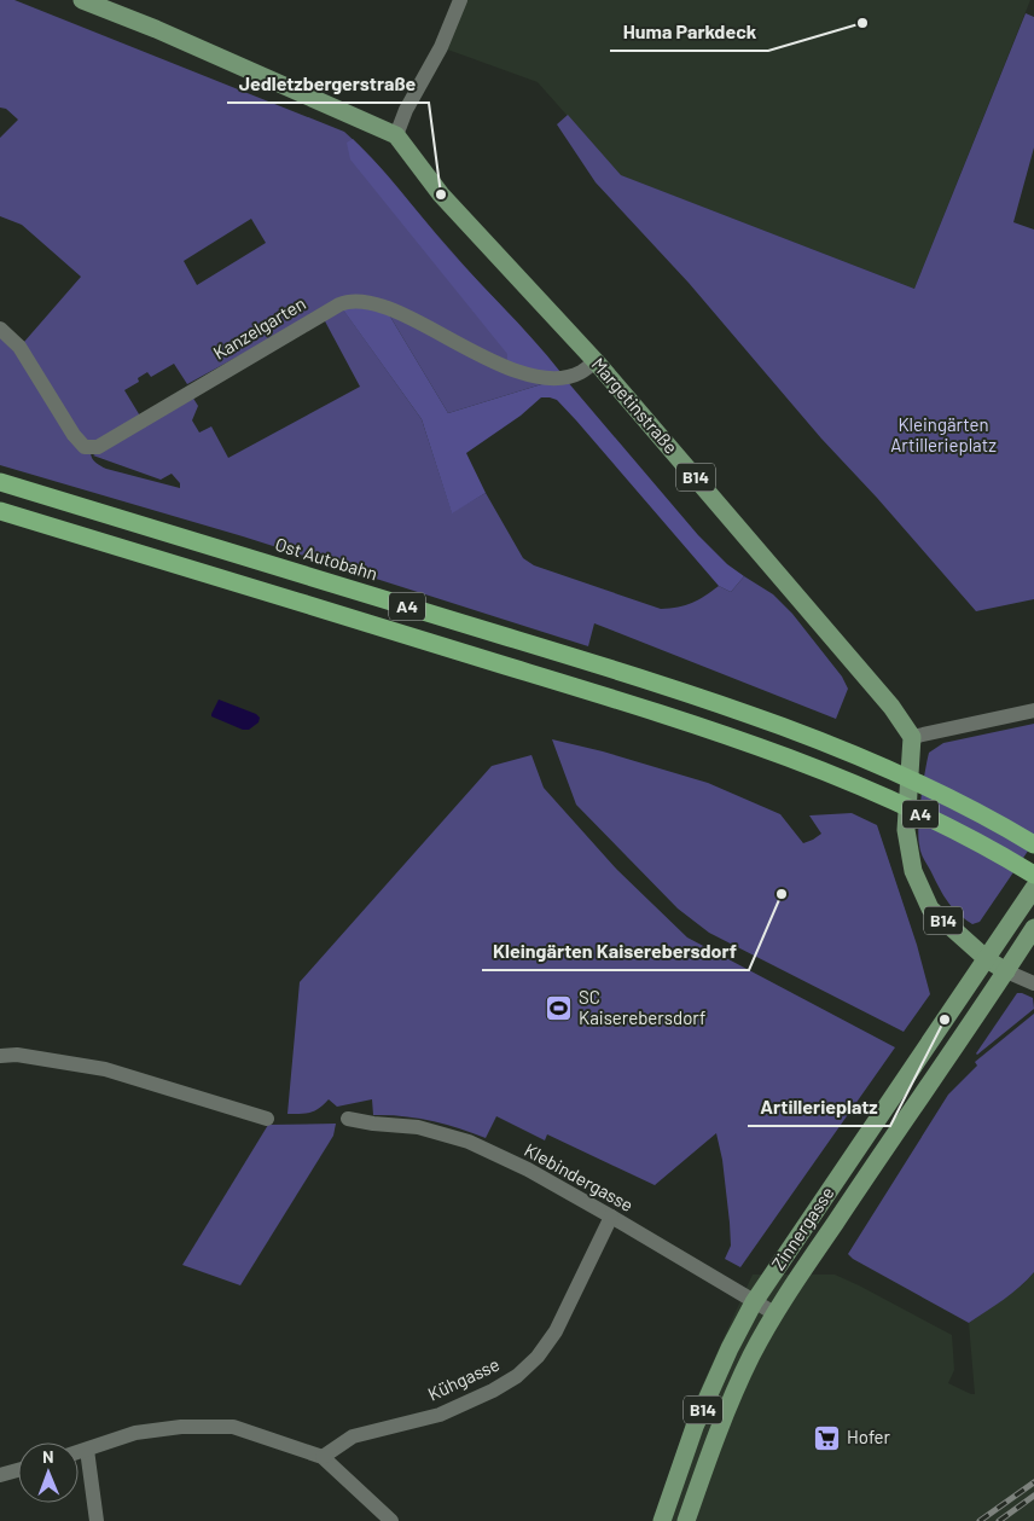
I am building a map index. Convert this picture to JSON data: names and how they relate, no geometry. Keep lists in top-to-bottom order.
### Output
{
  "streets": {
    "highway": ["Ost Autobahn", "A4"],
    "main road": ["Margetinstraße", "B14", "Zinnergasse"],
    "street": ["Kanzelgarten", "Klebindergasse", "Kühgasse"]
  },
  "crossings": [
    ["Kanzelgarten", "Margetinstraße"],
    ["Margetinstraße", "B14"],
    ["B14", "Zinnergasse"],
    ["Klebindergasse", "Zinnergasse"],
    ["Klebindergasse", "Kühgasse"]
  ],
  "parks": ["Kleingärten Artillerieplatz"],
  "places": {
    "other": [
      "Huma Parkdeck",
      "Jedletzbergerstraße",
      "Kleingärten Kaiserebersdorf",
      "Artillerieplatz"
    ],
    "sports": ["SC Kaiserebersdorf"],
    "supermarket": ["Hofer"]
  },
  "north": "top"
}
